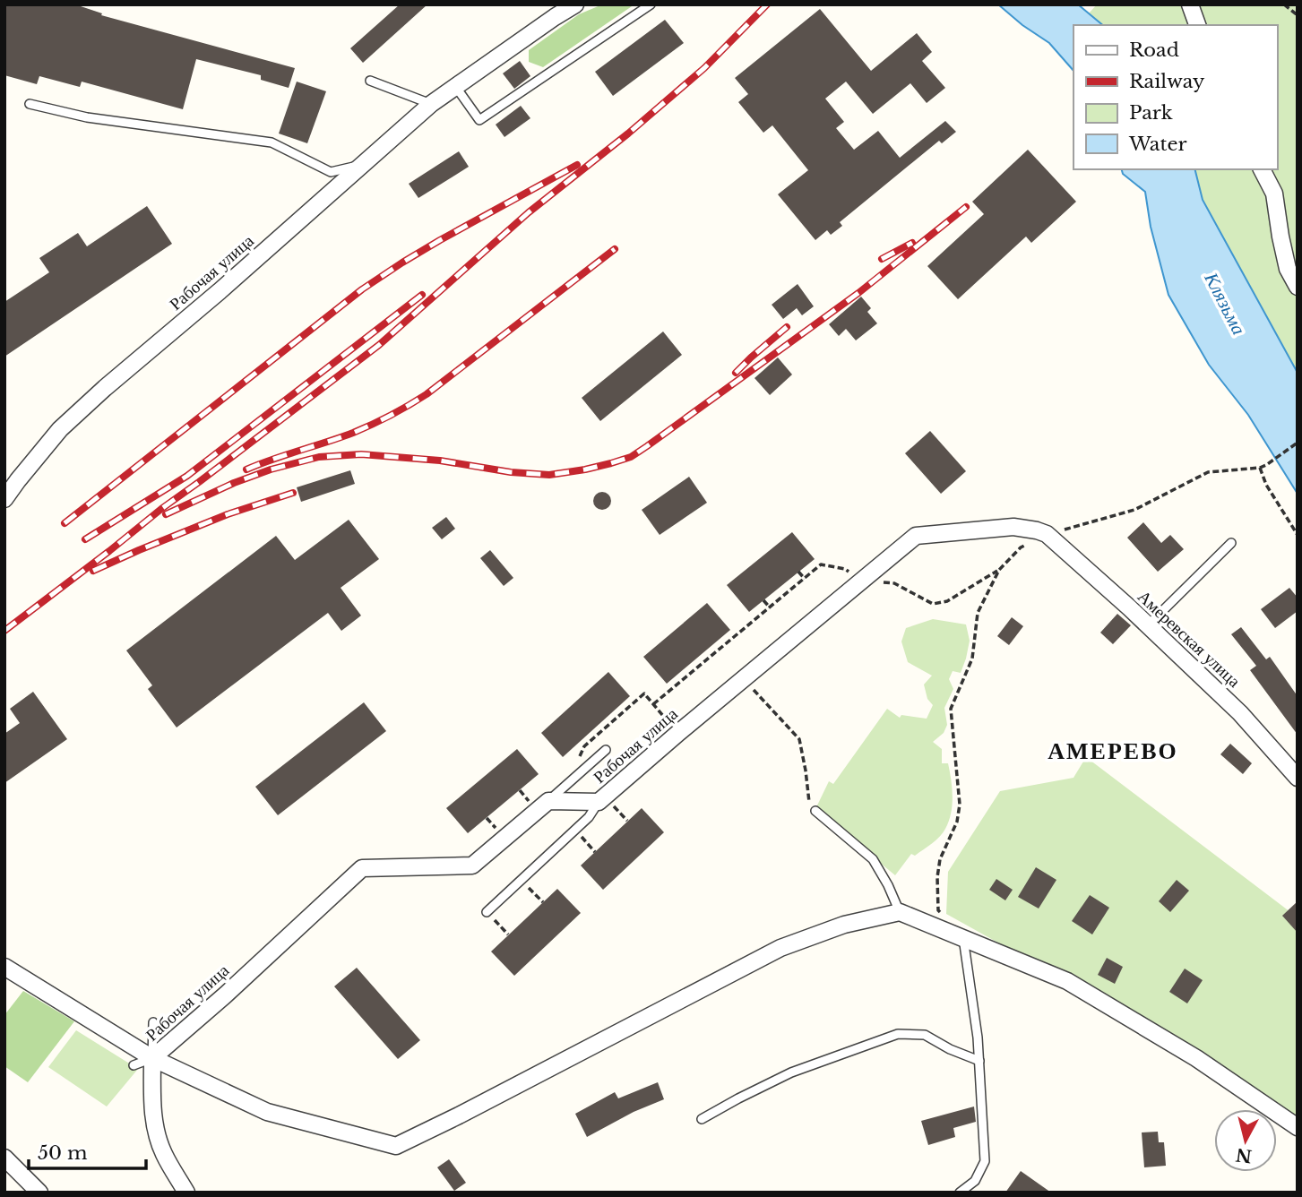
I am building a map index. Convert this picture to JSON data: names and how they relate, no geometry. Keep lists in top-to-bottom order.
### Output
{
  "streets": {
    "street": ["Рабочая улица", "Амеревская улица"]
  },
  "crossings": [
    ["Рабочая улица", "Амеревская улица"]
  ],
  "districts": ["АМЕРЕВО"],
  "water": ["Клязьма"],
  "legend": [
    "Road",
    "Railway",
    "Park",
    "Water"
  ],
  "scale_bar": "50 m",
  "north": "bottom"
}
